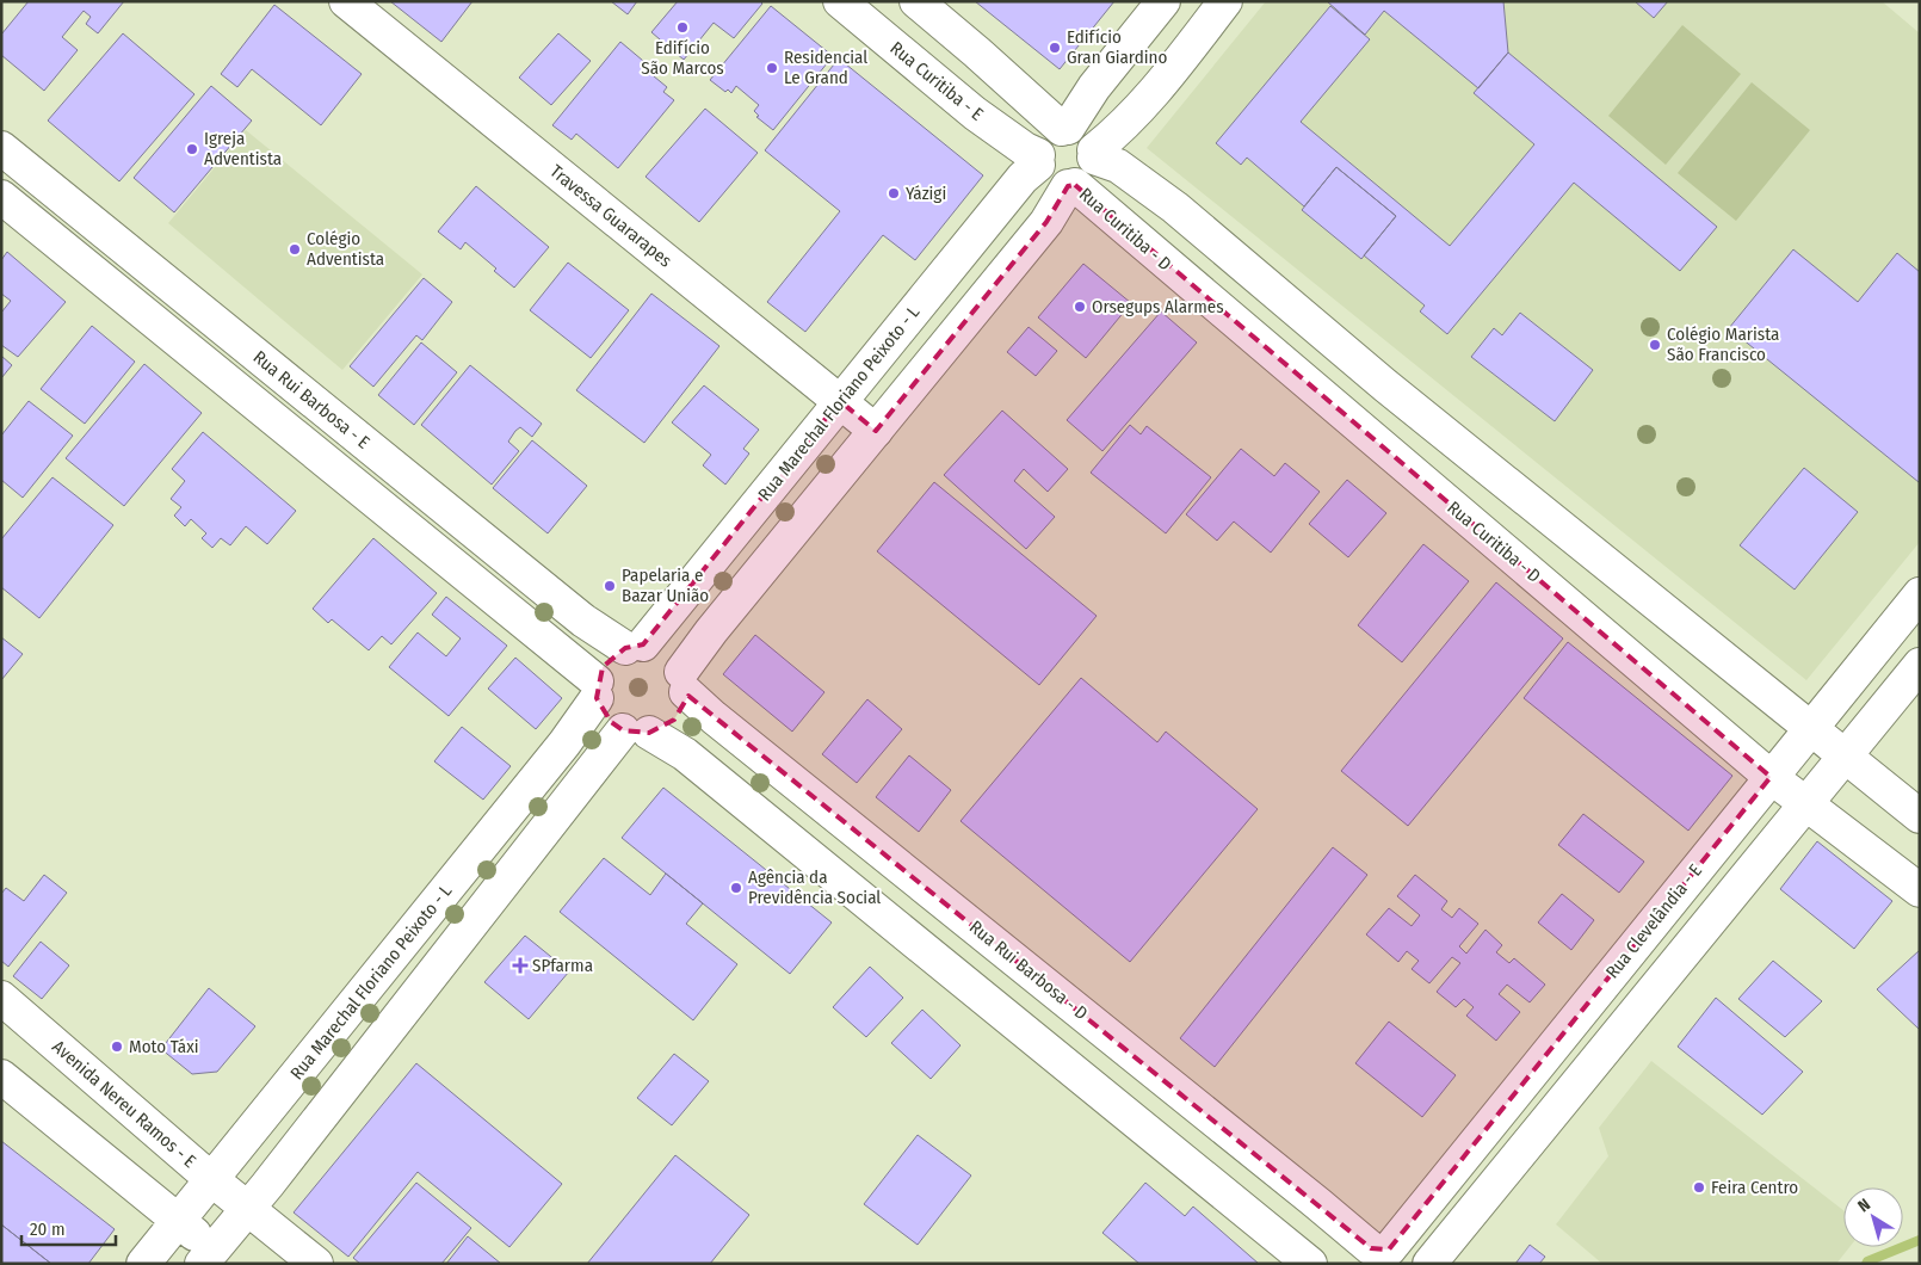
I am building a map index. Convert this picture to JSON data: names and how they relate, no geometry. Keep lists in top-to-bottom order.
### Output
{
  "streets": {
    "street": [
      "Rua Curitiba - E",
      "Travessa Guararapes",
      "Rua Curitiba - D",
      "Rua Rui Barbosa - E",
      "Rua Marechal Floriano Peixoto - L",
      "Rua Clevelândia - E",
      "Rua Rui Barbosa - D",
      "Avenida Nereu Ramos - E"
    ]
  },
  "crossings": [
    ["Rua Curitiba - E", "Rua Curitiba - D"],
    ["Rua Curitiba - E", "Rua Marechal Floriano Peixoto - L"],
    ["Travessa Guararapes", "Rua Marechal Floriano Peixoto - L"],
    ["Rua Curitiba - D", "Rua Marechal Floriano Peixoto - L"],
    ["Rua Curitiba - D", "Rua Clevelândia - E"],
    ["Rua Rui Barbosa - E", "Rua Marechal Floriano Peixoto - L"],
    ["Rua Rui Barbosa - E", "Rua Rui Barbosa - D"],
    ["Rua Marechal Floriano Peixoto - L", "Rua Rui Barbosa - D"],
    ["Rua Marechal Floriano Peixoto - L", "Avenida Nereu Ramos - E"],
    ["Rua Clevelândia - E", "Rua Rui Barbosa - D"]
  ],
  "places": {
    "other": [
      "Edifício São Marcos",
      "Edifício Gran Giardino",
      "Residencial Le Grand",
      "Igreja Adventista",
      "Yázigi",
      "Colégio Adventista",
      "Orsegups Alarmes",
      "Colégio Marista São Francisco",
      "Papelaria e Bazar União",
      "Agência da Previdência Social",
      "Moto Táxi",
      "Feira Centro"
    ],
    "health": ["SPfarma"]
  },
  "scale_bar": "20 m",
  "north": "top left"
}
